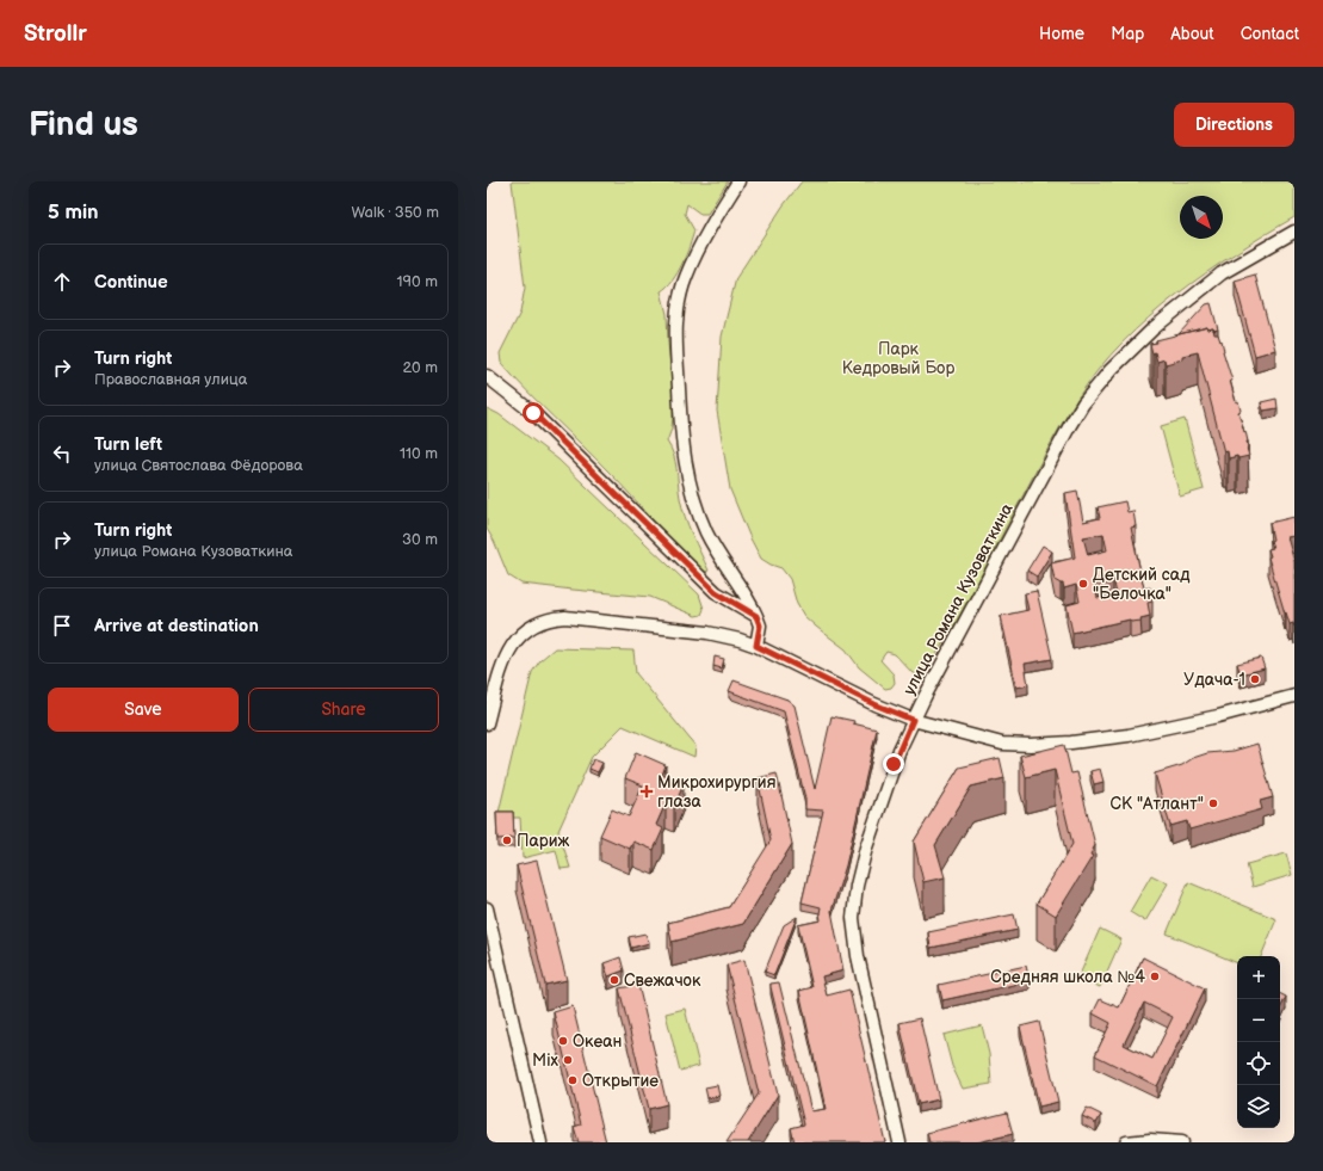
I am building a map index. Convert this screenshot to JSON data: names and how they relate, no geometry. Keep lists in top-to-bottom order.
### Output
{
  "streets": {
    "street": ["улица Романа Кузоваткина"]
  },
  "parks": ["Парк Кедровый Бор"],
  "places": {
    "other": [
      "Детский сад \"Белочка\"",
      "Удача-1",
      "СК \"Атлант\"",
      "Париж",
      "Средняя школа №4",
      "Свежачок",
      "Океан",
      "Mix",
      "Открытие"
    ],
    "health": ["Микрохирургия глаза"]
  },
  "north": "bottom right",
  "page": {
    "header": "Strollr",
    "nav": [
      "Home",
      "Map",
      "About",
      "Contact"
    ],
    "buttons": [
      "Directions",
      ["Save", "Share"]
    ],
    "title": "Find us",
    "heading": ["5 min", "Walk · 350 m"],
    "list": [
      ["Continue", "190 m"],
      ["Turn right", "Православная улица", "20 m"],
      ["Turn left", "улица Святослава Фёдорова", "110 m"],
      ["Turn right", "улица Романа Кузоваткина", "30 m"],
      "Arrive at destination"
    ],
    "map_buttons": ["+", "−"]
  }
}
